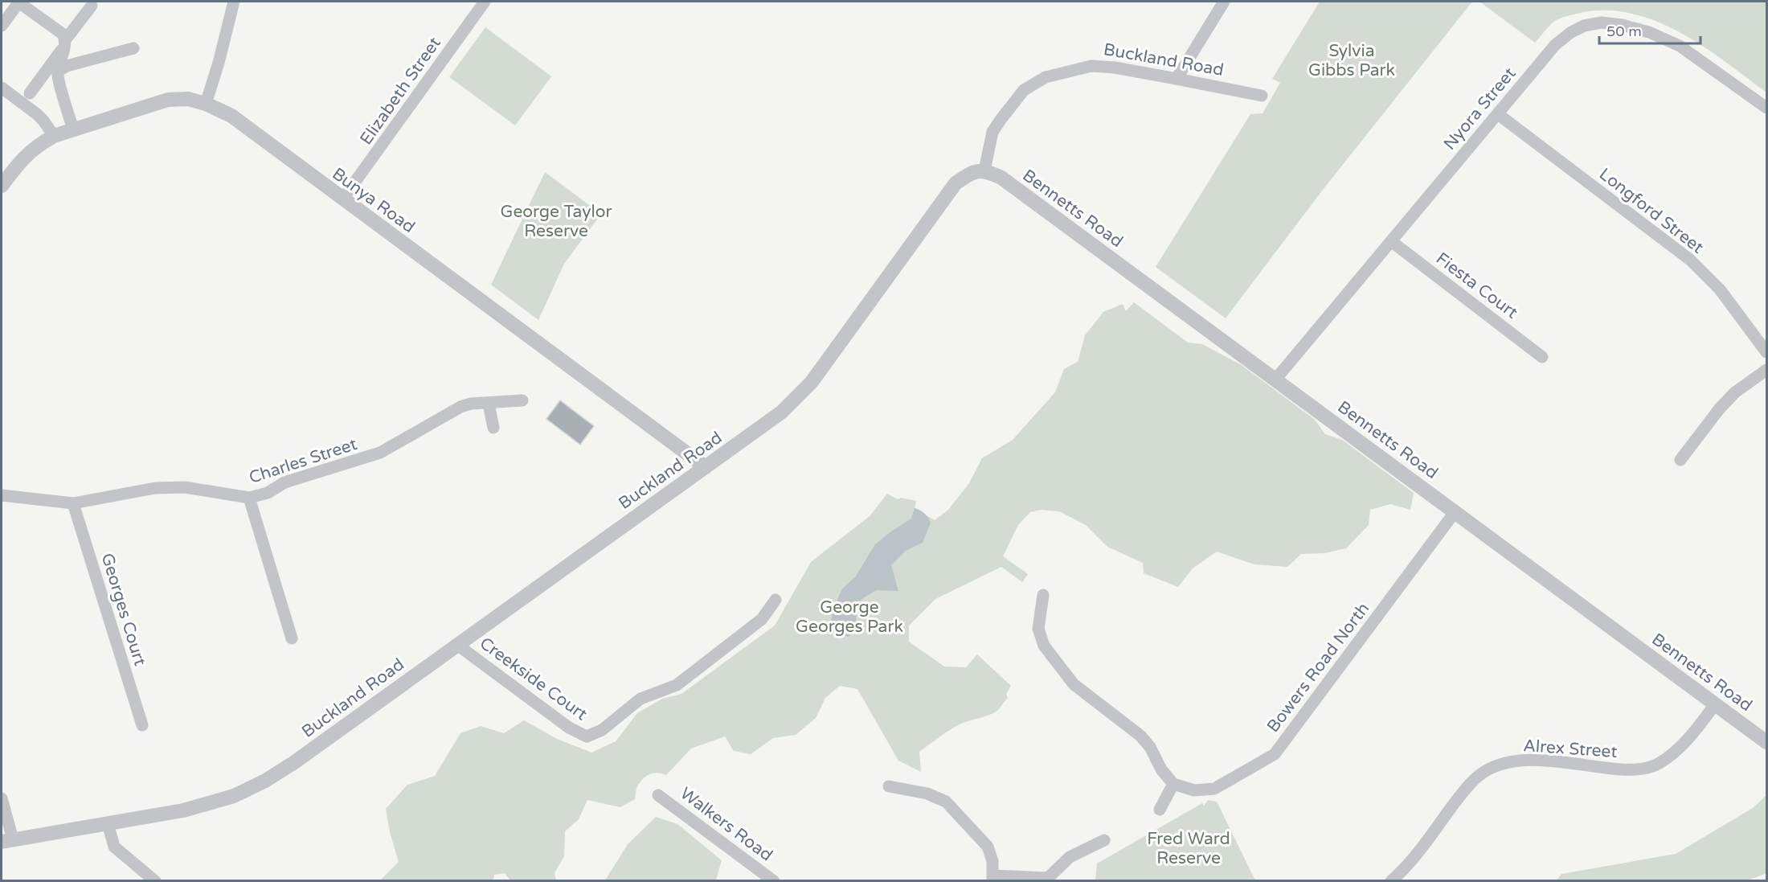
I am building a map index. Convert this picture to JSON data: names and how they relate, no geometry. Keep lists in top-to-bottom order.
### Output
{
  "streets": {
    "street": [
      "Buckland Road",
      "Elizabeth Street",
      "Nyora Street",
      "Bunya Road",
      "Bennetts Road",
      "Longford Street",
      "Fiesta Court",
      "Charles Street",
      "Georges Court",
      "Bowers Road North",
      "Creekside Court",
      "Alrex Street",
      "Walkers Road"
    ]
  },
  "crossings": [
    ["Buckland Road", "Bunya Road"],
    ["Buckland Road", "Bennetts Road"],
    ["Buckland Road", "Creekside Court"],
    ["Elizabeth Street", "Bunya Road"],
    ["Nyora Street", "Bennetts Road"],
    ["Nyora Street", "Longford Street"],
    ["Nyora Street", "Fiesta Court"],
    ["Bennetts Road", "Bowers Road North"],
    ["Bennetts Road", "Alrex Street"],
    ["Charles Street", "Georges Court"]
  ],
  "parks": [
    "Sylvia Gibbs Park",
    "George Taylor Reserve",
    "George Georges Park",
    "Fred Ward Reserve"
  ],
  "scale_bar": "50 m"
}
